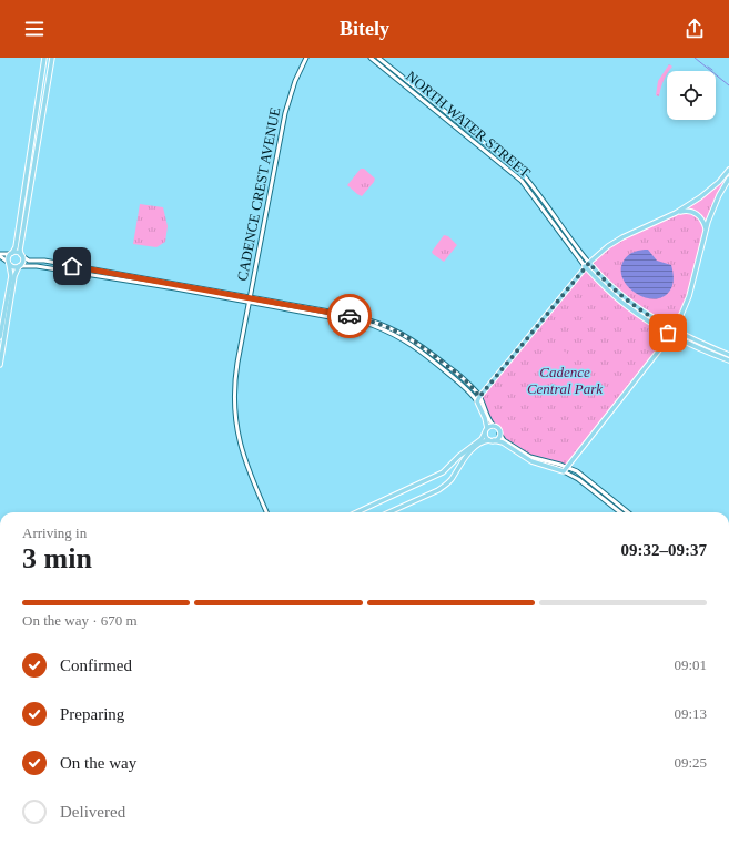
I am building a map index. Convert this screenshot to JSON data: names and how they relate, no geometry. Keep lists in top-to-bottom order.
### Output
{
  "streets": {
    "main road": ["NORTH WATER STREET"],
    "street": ["CADENCE CREST AVENUE"]
  },
  "parks": ["Cadence Central Park"],
  "page": {
    "header": "Bitely",
    "heading": ["3 min", "Arriving in", "09:32–09:37"],
    "bar": "On the way · 670 m",
    "list": [
      ["Confirmed", "09:01"],
      ["Preparing", "09:13"],
      ["On the way", "09:25"],
      "Delivered"
    ]
  }
}
